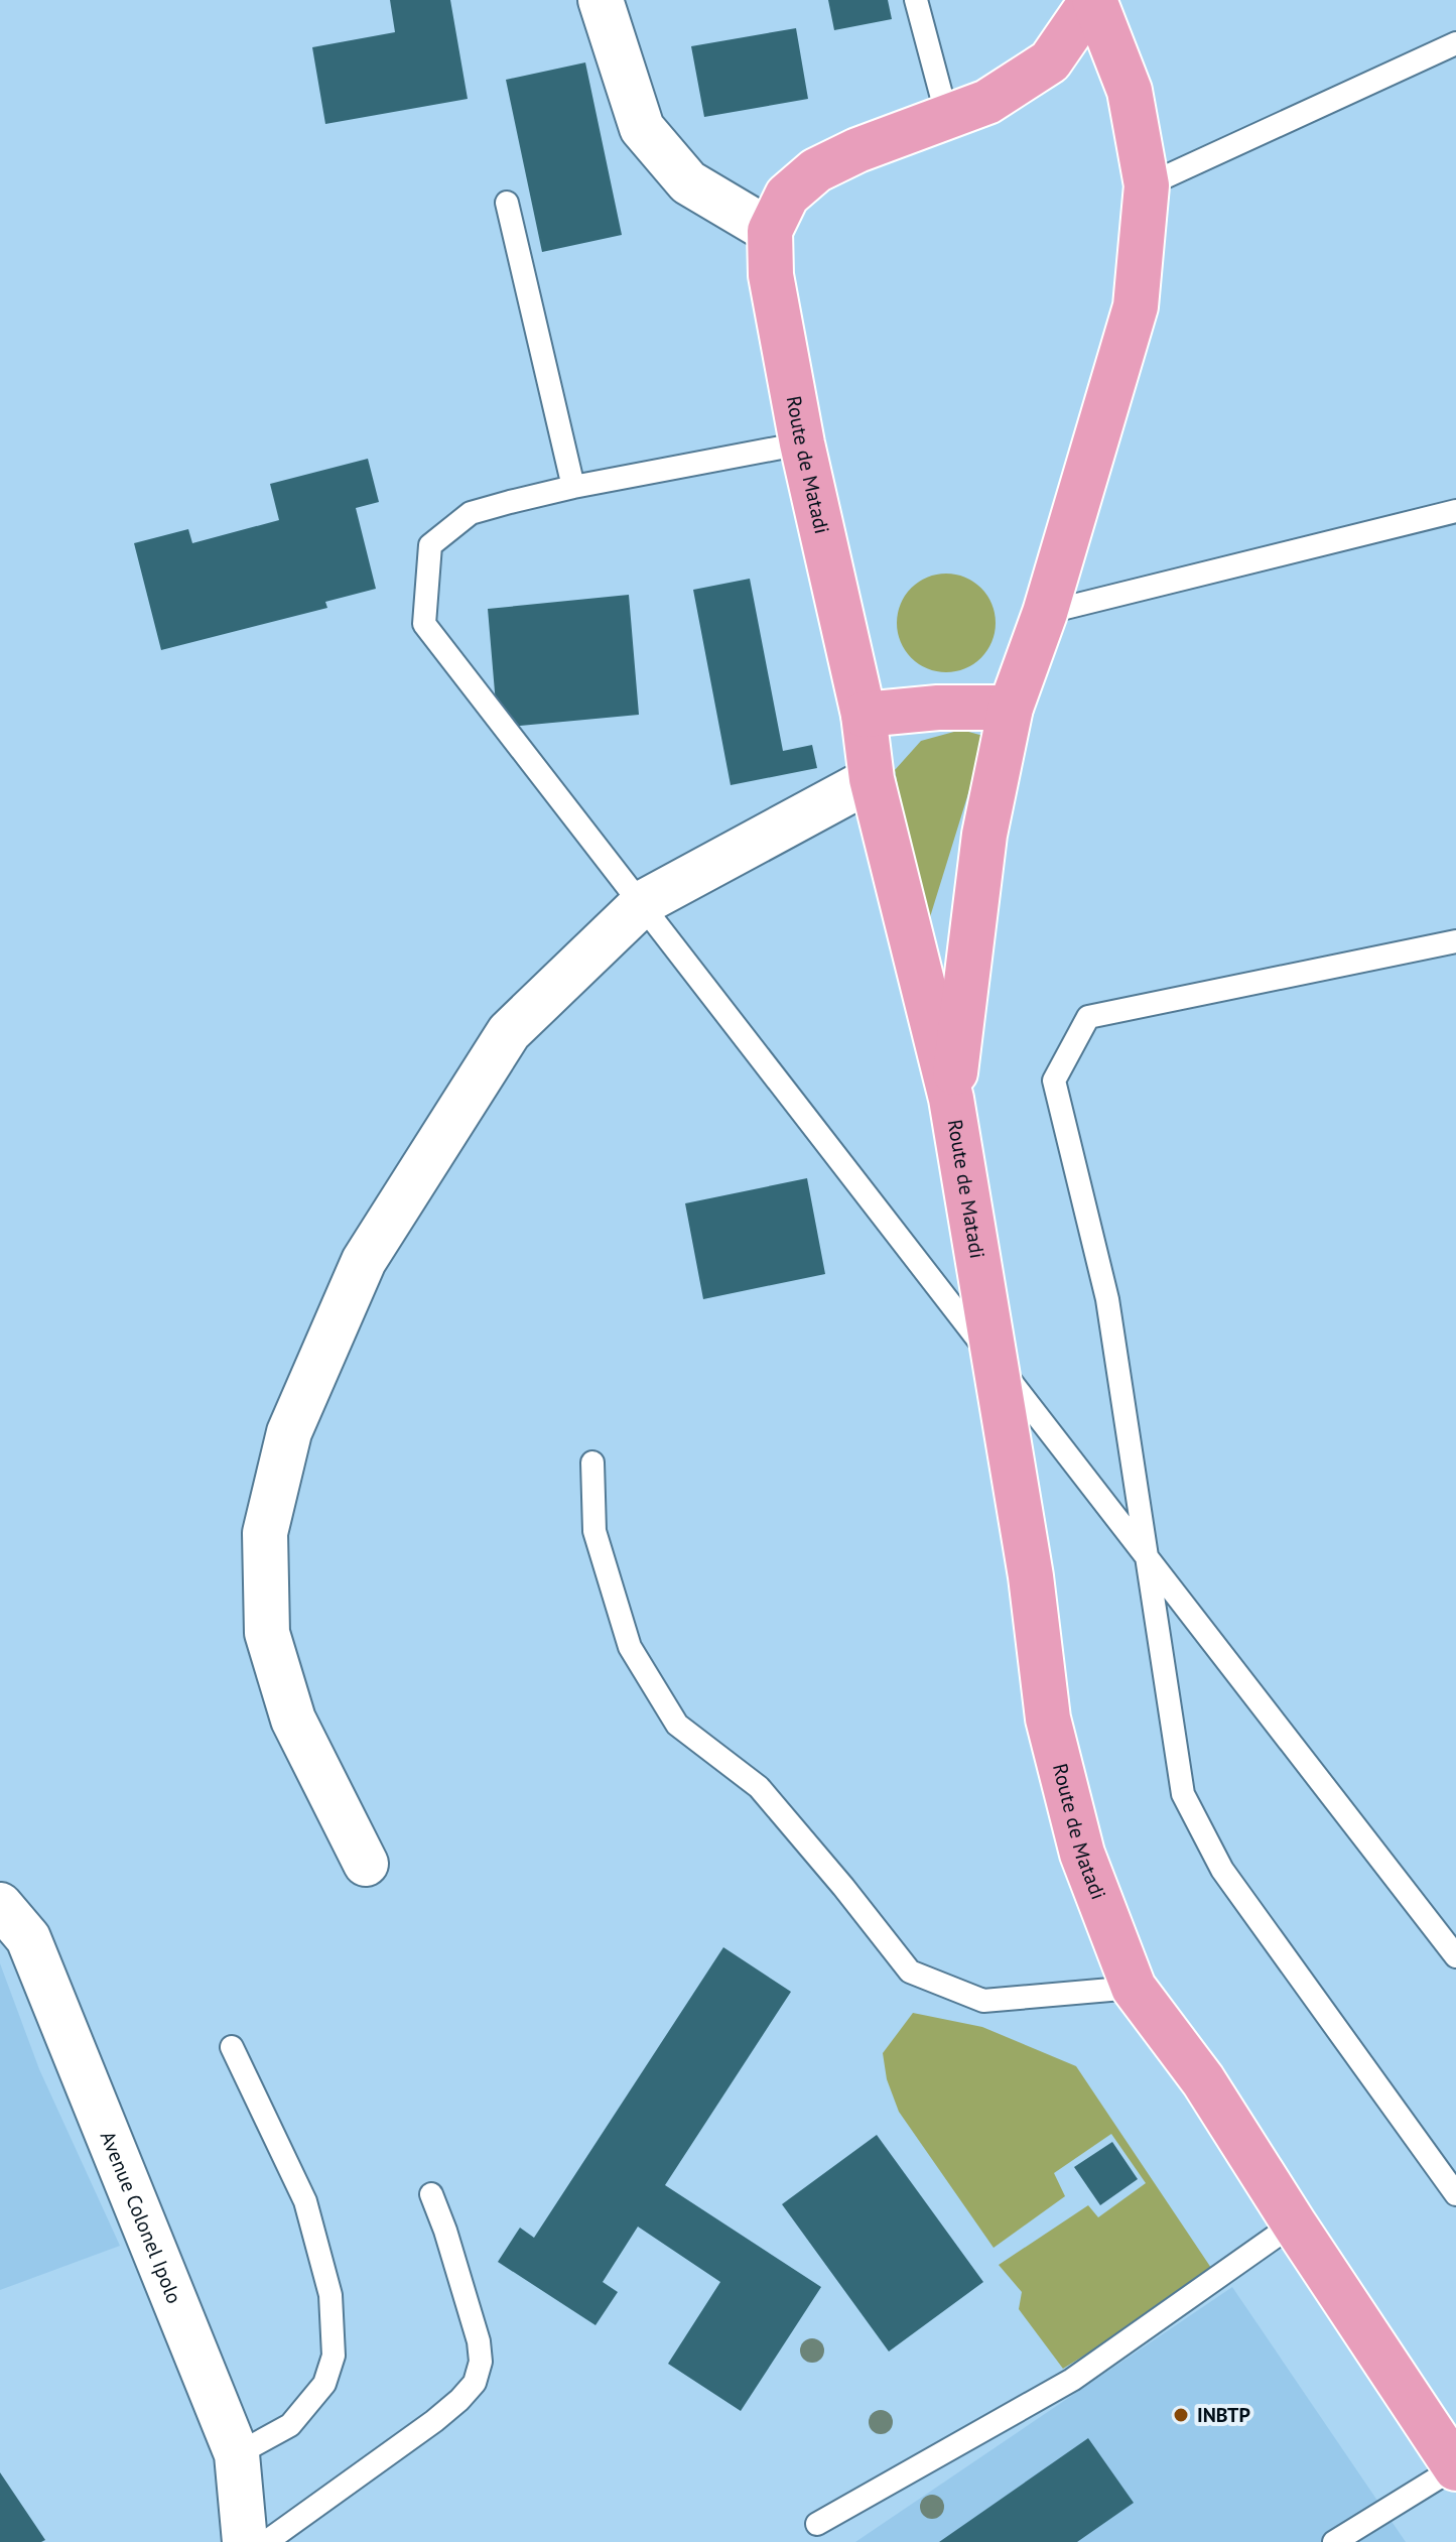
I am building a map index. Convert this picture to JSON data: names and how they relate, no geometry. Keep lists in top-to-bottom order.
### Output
{
  "streets": {
    "main road": ["Route de Matadi"],
    "street": ["Avenue Colonel Ipolo"]
  },
  "places": ["INBTP"]
}
